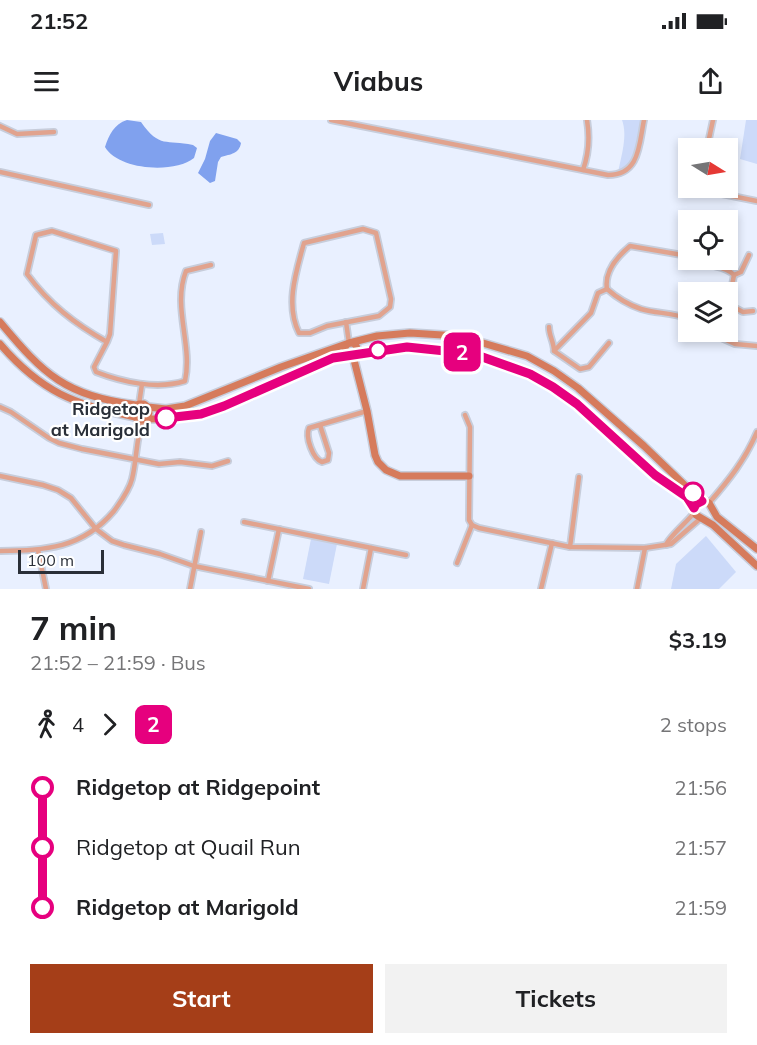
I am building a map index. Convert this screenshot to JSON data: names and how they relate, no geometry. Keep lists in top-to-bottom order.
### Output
{
  "places": ["Ridgetop at Marigold"],
  "lines": ["bus line 2"],
  "scale_bar": "100 m",
  "north": "right",
  "page": {
    "status": "21:52",
    "header": "Viabus",
    "on_map": "2",
    "scale": "100 m",
    "heading": ["7 min", "21:52 – 21:59 · Bus", "$3.19"],
    "legs": ["4", "2", "2 stops"],
    "list": [
      {
        "name": "Ridgetop at Ridgepoint",
        "value": "21:56"
      },
      {
        "name": "Ridgetop at Quail Run",
        "value": "21:57"
      },
      {
        "name": "Ridgetop at Marigold",
        "value": "21:59"
      }
    ],
    "buttons": ["Start", "Tickets"]
  }
}
